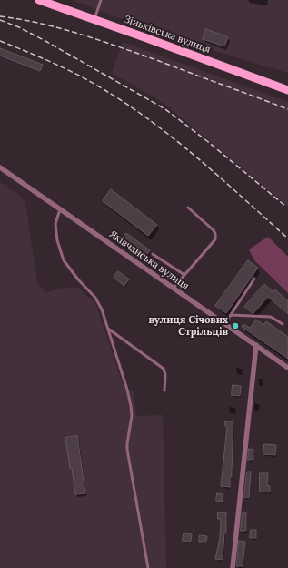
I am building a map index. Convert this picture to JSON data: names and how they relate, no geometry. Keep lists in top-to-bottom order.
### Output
{
  "streets": {
    "main road": ["Зіньківська вулиця"],
    "street": ["Яківчанська вулиця"]
  },
  "places": ["вулиця Січових Стрільців"]
}
